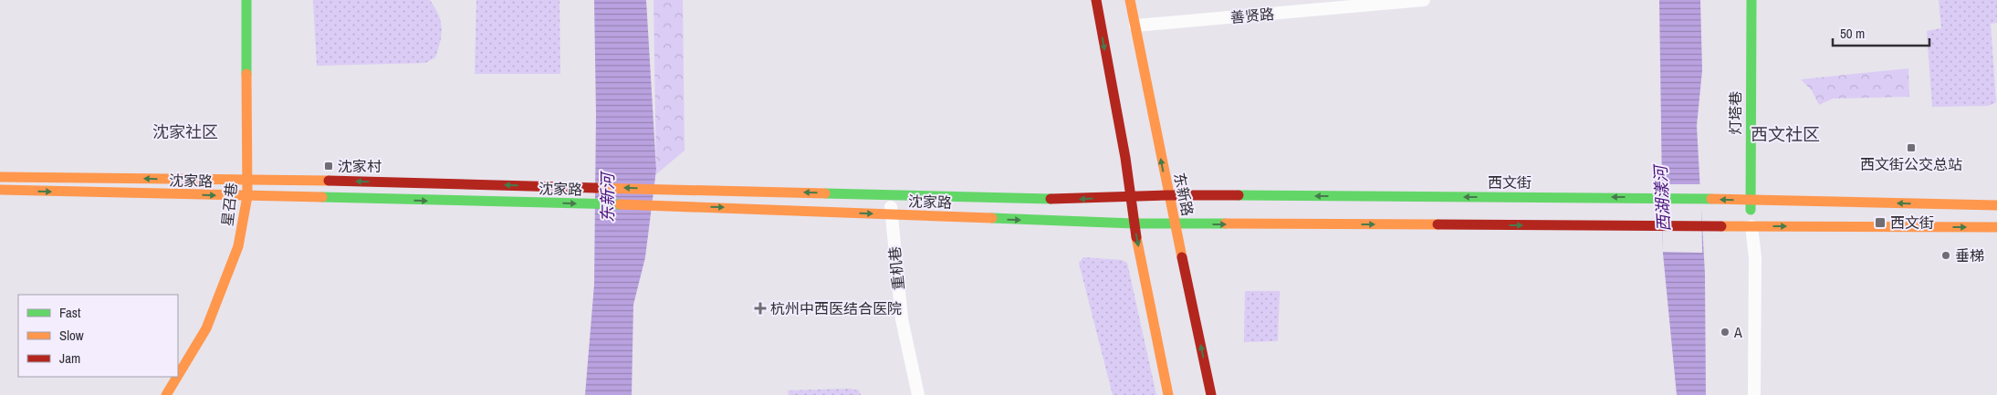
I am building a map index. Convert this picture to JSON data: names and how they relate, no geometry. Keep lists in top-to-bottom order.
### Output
{
  "streets": {
    "main road": [
      "灯塔巷",
      "沈家路",
      "西文街",
      "东新路",
      "星召巷"
    ],
    "street": ["善贤路", "重机巷"]
  },
  "crossings": [
    ["善贤路", "东新路"],
    ["灯塔巷", "西文街"],
    ["沈家路", "西文街"],
    ["沈家路", "东新路"],
    ["沈家路", "星召巷"],
    ["沈家路", "重机巷"],
    ["西文街", "东新路"]
  ],
  "districts": ["沈家社区", "西文社区"],
  "water": ["东新河", "西湖漾河"],
  "places": {
    "transit": ["西文街公交总站", "沈家村", "西文街"],
    "other": ["垂梯", "A"],
    "health": ["杭州中西医结合医院"]
  },
  "legend": ["Fast", "Slow", "Jam"],
  "scale_bar": "50 m"
}
